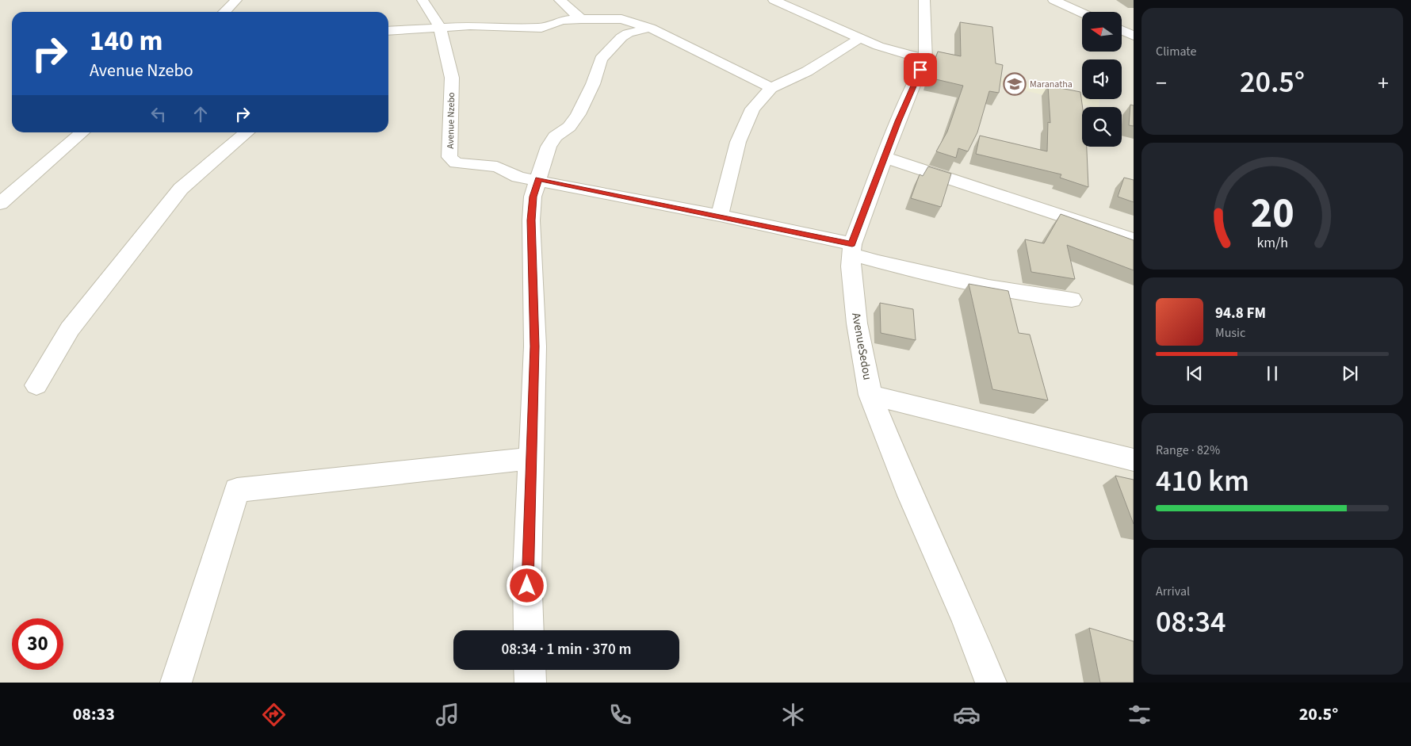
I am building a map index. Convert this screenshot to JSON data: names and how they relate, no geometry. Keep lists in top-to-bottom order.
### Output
{
  "streets": {
    "street": ["Avenue Nzebo", "AvenueSedou"]
  },
  "crossings": [
    ["Avenue Nzebo", "AvenueSedou"]
  ],
  "places": {
    "school or university": ["Maranatha"]
  },
  "north": "left",
  "page": {
    "tile": [
      "Climate",
      ["Range · 82%", "410 km"],
      ["Arrival", "08:34"]
    ],
    "turn": ["140 m", "Avenue Nzebo"],
    "heat": ["−", "20.5°", "+"],
    "song": ["94.8 FM", "Music"],
    "limit": "30",
    "trip": "08:34 · 1 min · 370 m",
    "tabs": ["08:33", "20.5°"],
    "gauge": ["20", "km/h"]
  }
}
